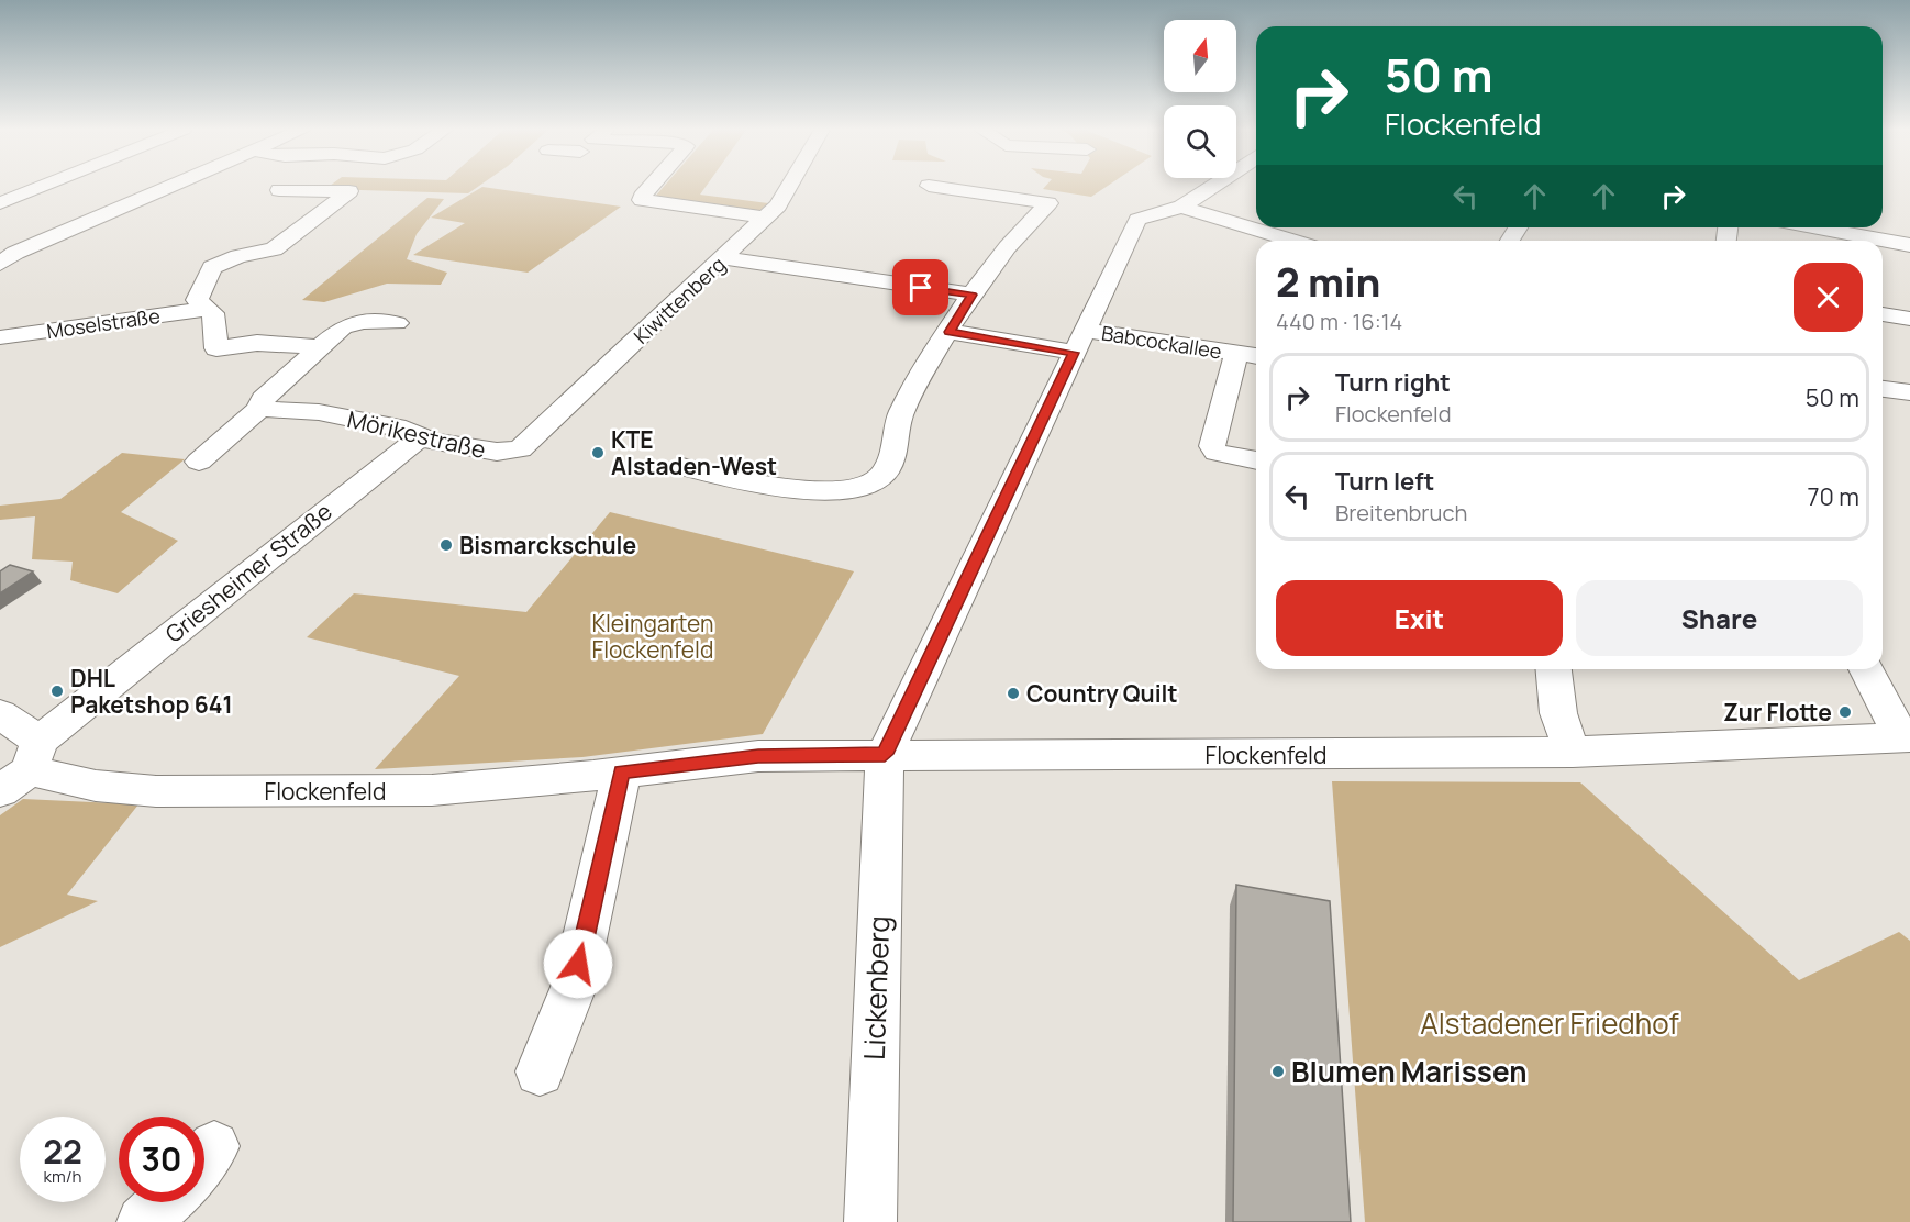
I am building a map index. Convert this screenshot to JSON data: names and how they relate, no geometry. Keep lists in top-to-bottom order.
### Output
{
  "streets": {
    "street": [
      "Kiwittenberg",
      "Moselstraße",
      "Babcockallee",
      "Mörikestraße",
      "Griesheimer Straße",
      "Flockenfeld",
      "Lickenberg"
    ]
  },
  "crossings": [
    ["Kiwittenberg", "Mörikestraße"],
    ["Mörikestraße", "Griesheimer Straße"],
    ["Griesheimer Straße", "Flockenfeld"],
    ["Flockenfeld", "Lickenberg"]
  ],
  "parks": ["Kleingarten Flockenfeld", "Alstadener Friedhof"],
  "places": [
    "KTE Alstaden-West",
    "Bismarckschule",
    "DHL Paketshop 641",
    "Country Quilt",
    "Zur Flotte",
    "Blumen Marissen"
  ],
  "north": "top",
  "page": {
    "turn": ["50 m", "Flockenfeld"],
    "heading": ["2 min", "440 m · 16:14"],
    "list": [
      {
        "name": "Turn right",
        "note": "Flockenfeld",
        "value": "50 m"
      },
      {
        "name": "Turn left",
        "note": "Breitenbruch",
        "value": "70 m"
      }
    ],
    "buttons": ["Exit", "Share"],
    "speed": "22 km/h",
    "limit": "30"
  }
}
